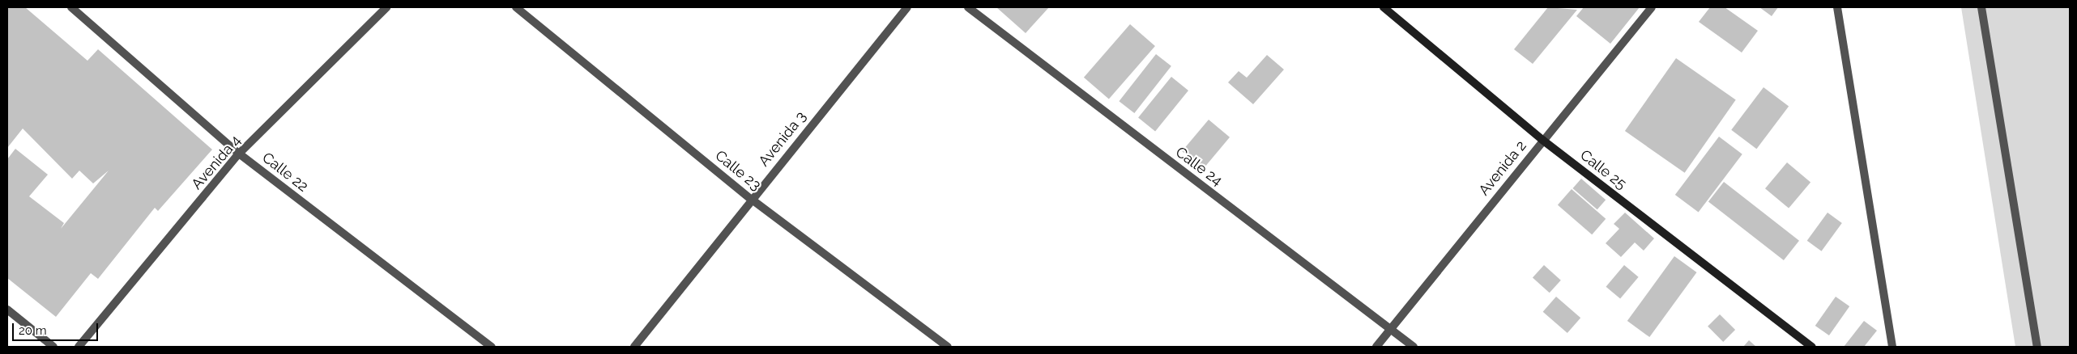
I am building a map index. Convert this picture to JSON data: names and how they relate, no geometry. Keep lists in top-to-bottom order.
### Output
{
  "streets": {
    "street": [
      "Avenida 3",
      "Avenida 4",
      "Calle 24",
      "Avenida 2",
      "Calle 25",
      "Calle 23",
      "Calle 22"
    ]
  },
  "crossings": [
    ["Avenida 3", "Calle 23"],
    ["Avenida 4", "Calle 22"],
    ["Calle 24", "Avenida 2"],
    ["Avenida 2", "Calle 25"]
  ],
  "scale_bar": "20 m"
}
